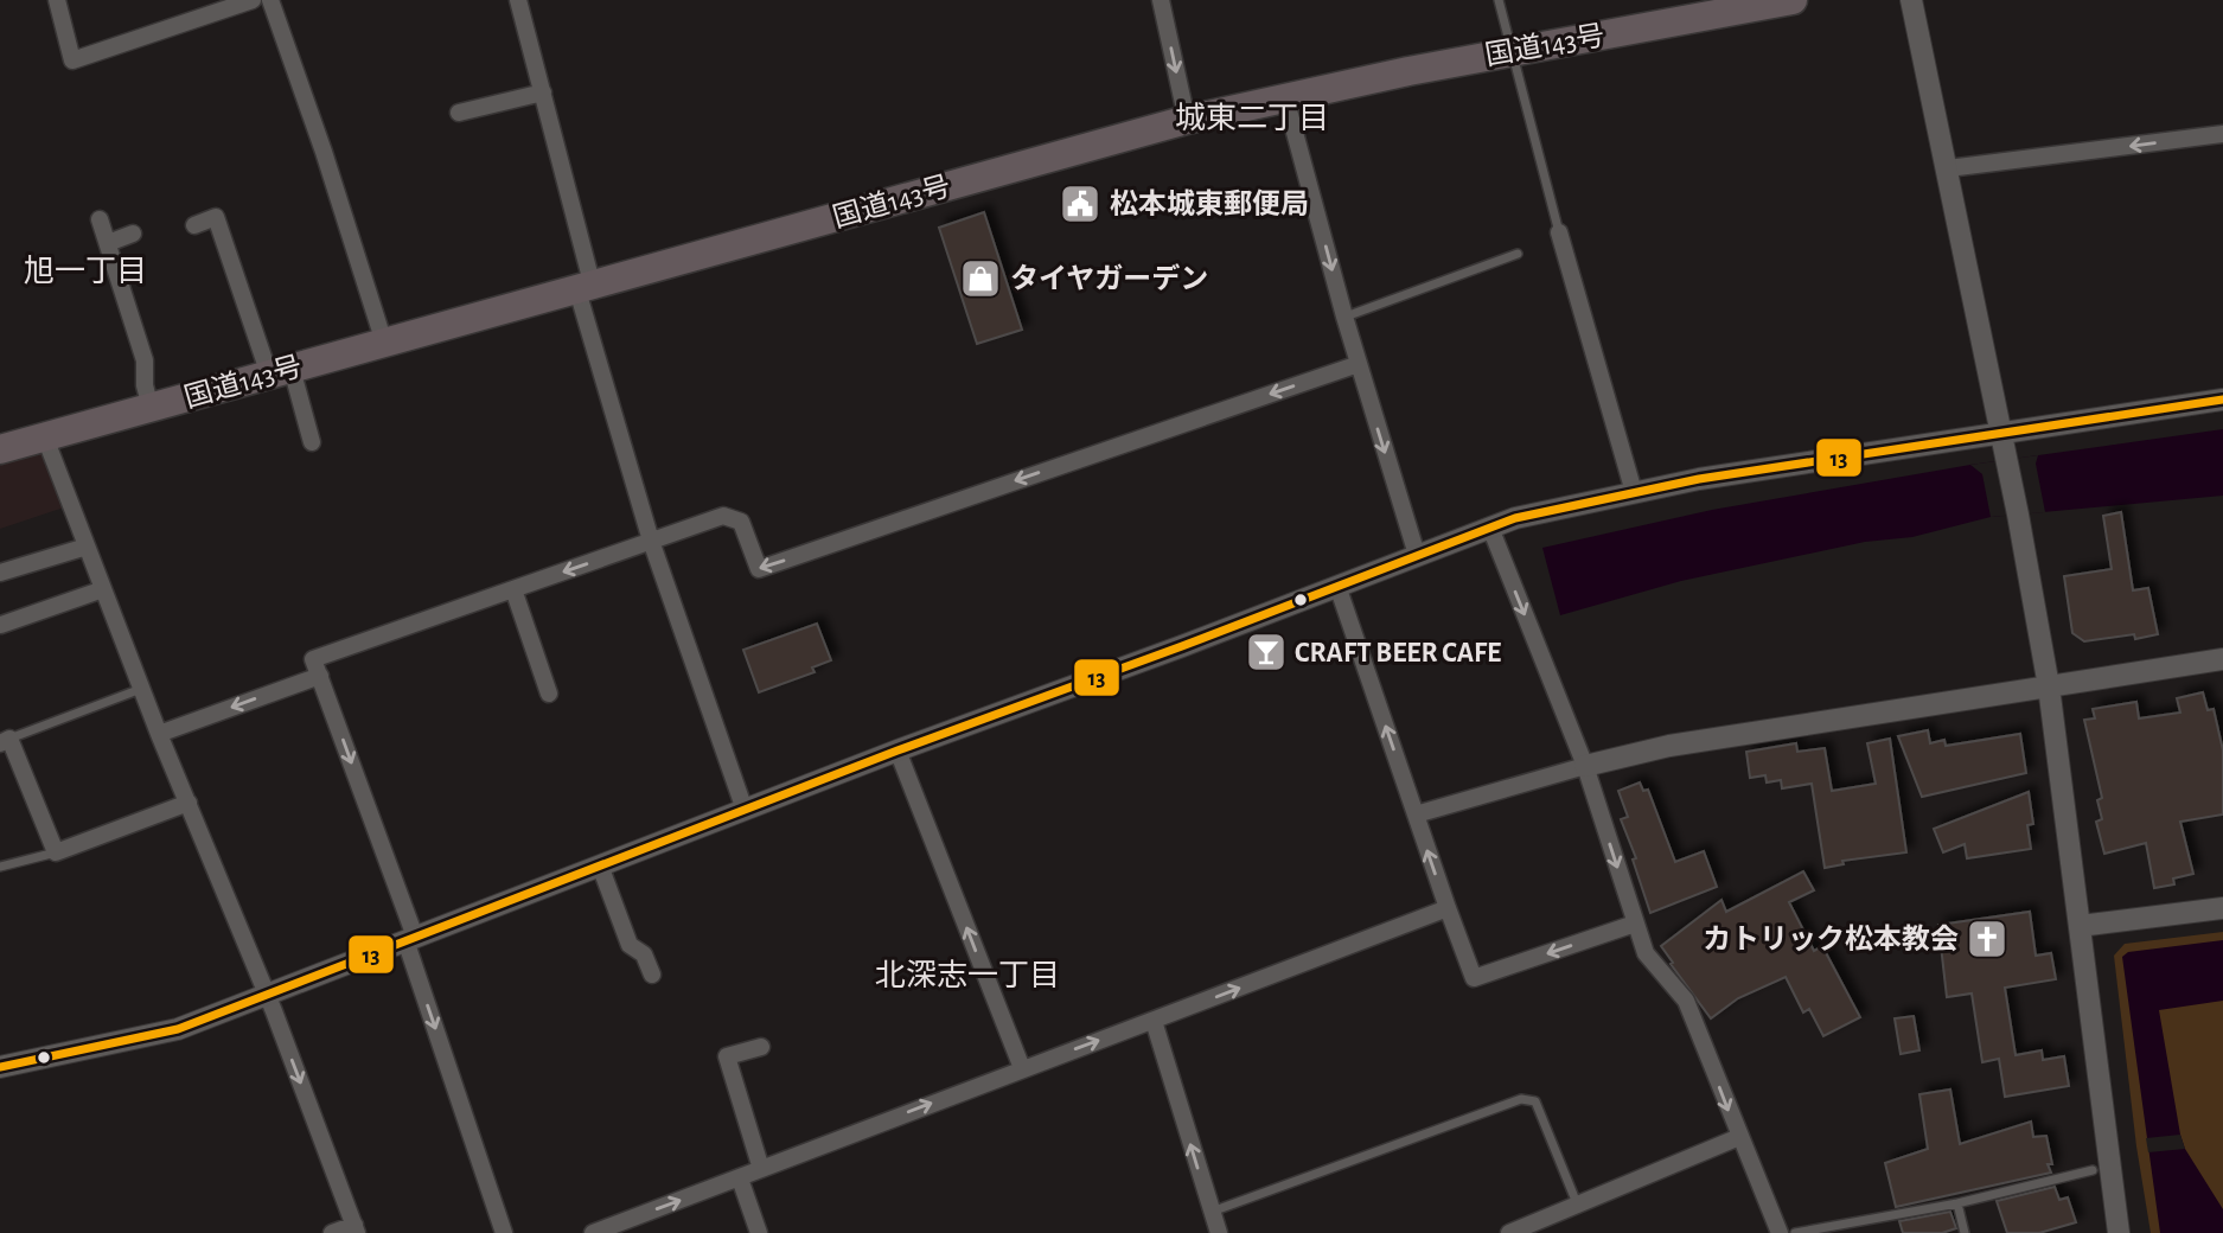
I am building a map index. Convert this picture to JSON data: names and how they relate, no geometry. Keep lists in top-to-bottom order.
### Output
{
  "streets": {
    "highway": ["国道143号"]
  },
  "districts": ["城東二丁目", "旭一丁目", "北深志一丁目"],
  "places": {
    "public building": ["松本城東郵便局"],
    "shop": ["タイヤガーデン"],
    "bar": ["CRAFT BEER CAFE"],
    "church": ["カトリック松本教会"]
  },
  "lines": ["transit line 13"]
}
